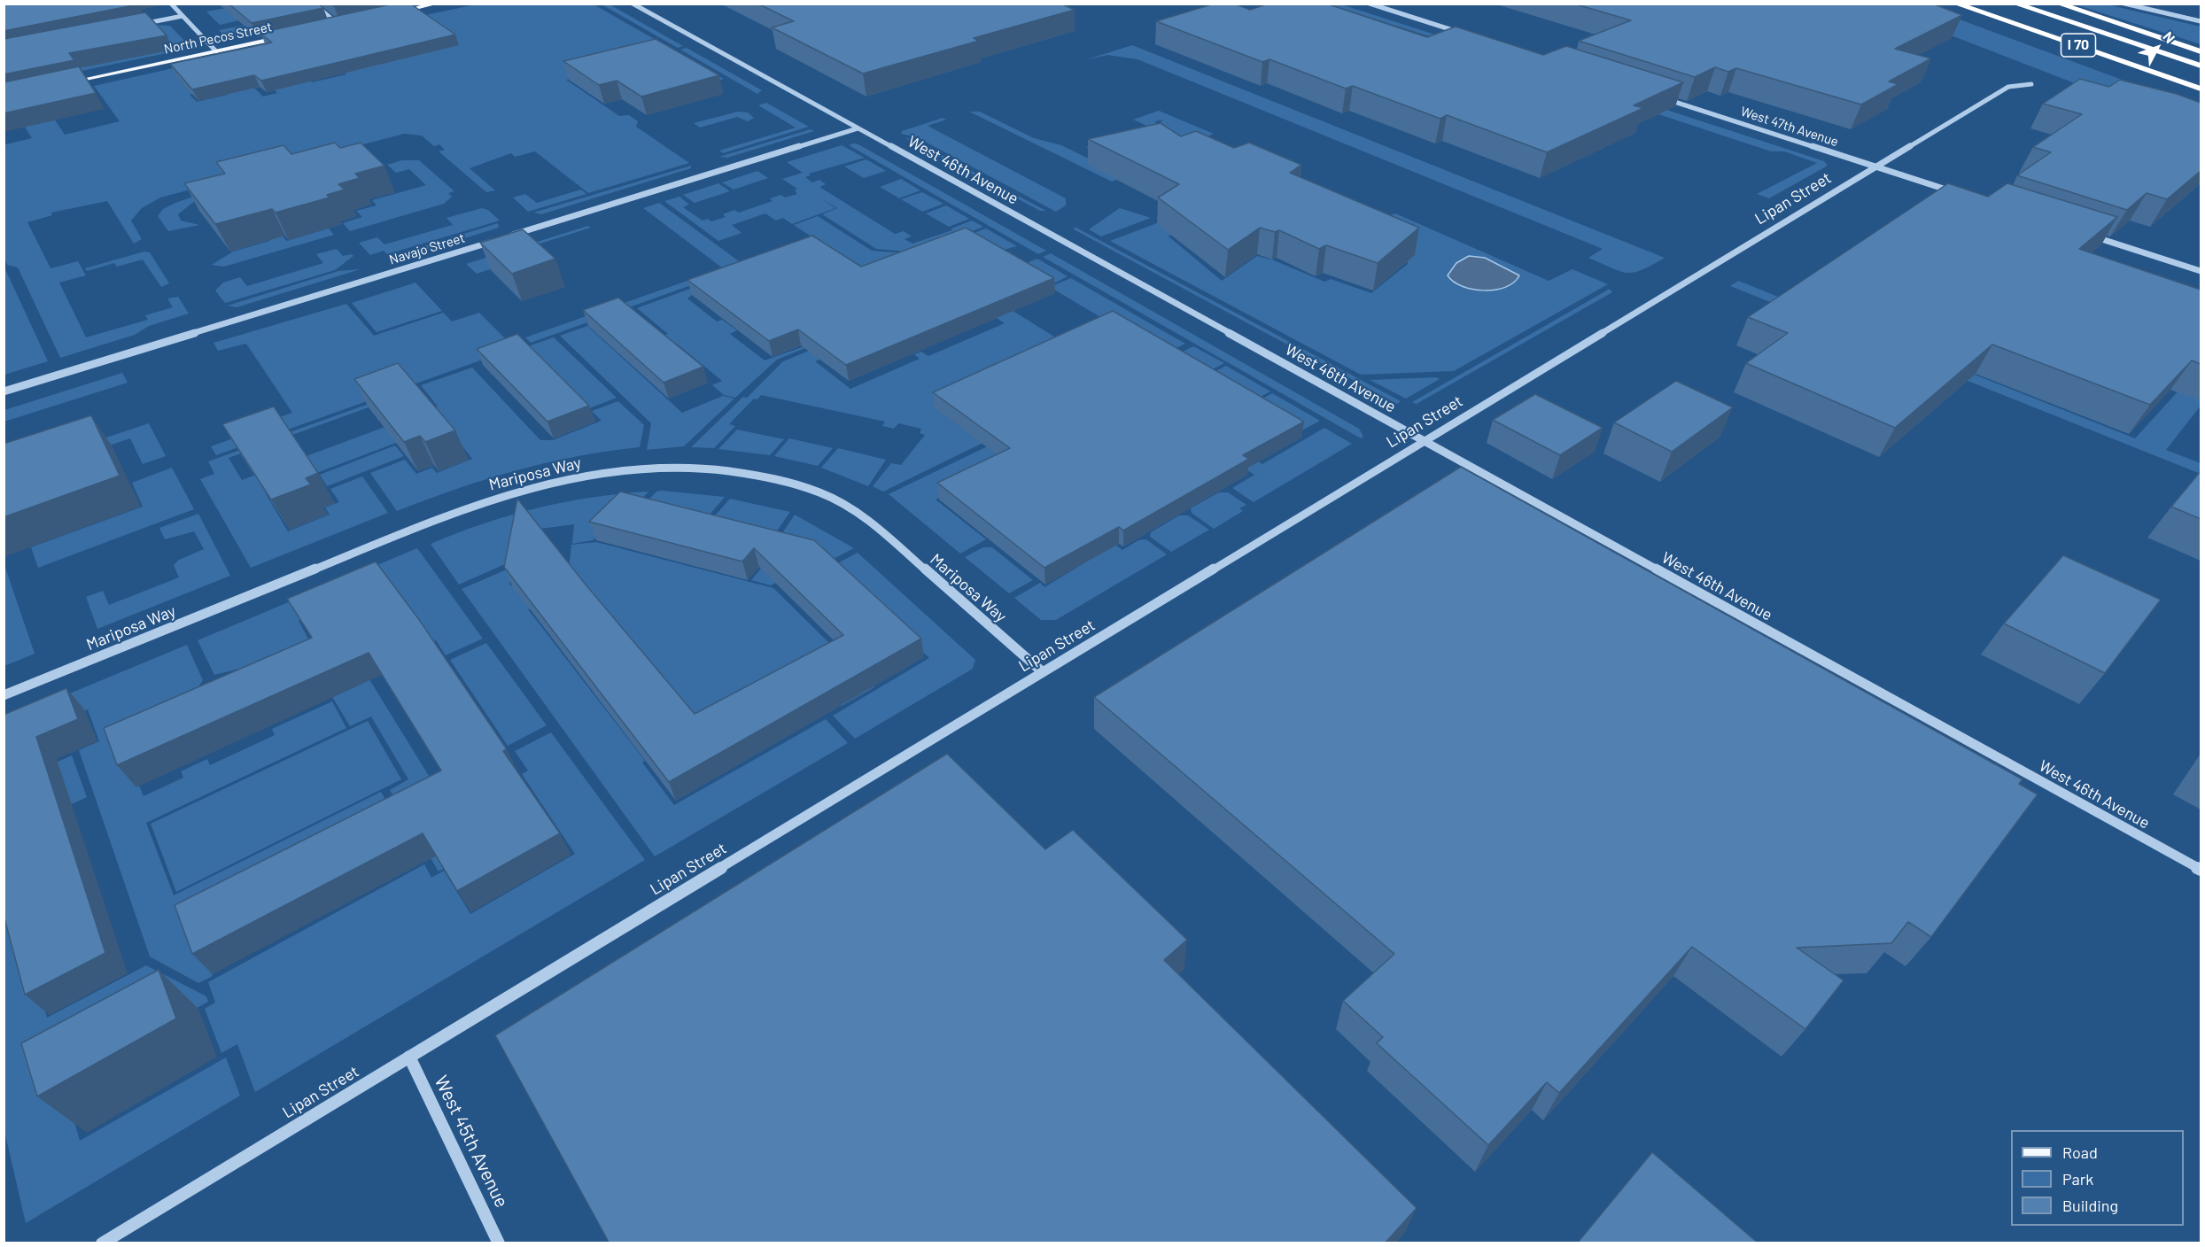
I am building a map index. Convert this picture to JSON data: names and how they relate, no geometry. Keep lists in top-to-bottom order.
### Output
{
  "streets": {
    "highway": ["I 70"],
    "main road": ["North Pecos Street"],
    "street": [
      "West 47th Avenue",
      "West 46th Avenue",
      "Lipan Street",
      "Navajo Street",
      "Mariposa Way",
      "West 45th Avenue"
    ]
  },
  "crossings": [
    ["West 47th Avenue", "Lipan Street"],
    ["West 46th Avenue", "Lipan Street"],
    ["West 46th Avenue", "Navajo Street"],
    ["Lipan Street", "Mariposa Way"],
    ["Lipan Street", "West 45th Avenue"]
  ],
  "legend": ["Road", "Park", "Building"],
  "north": "top right"
}
